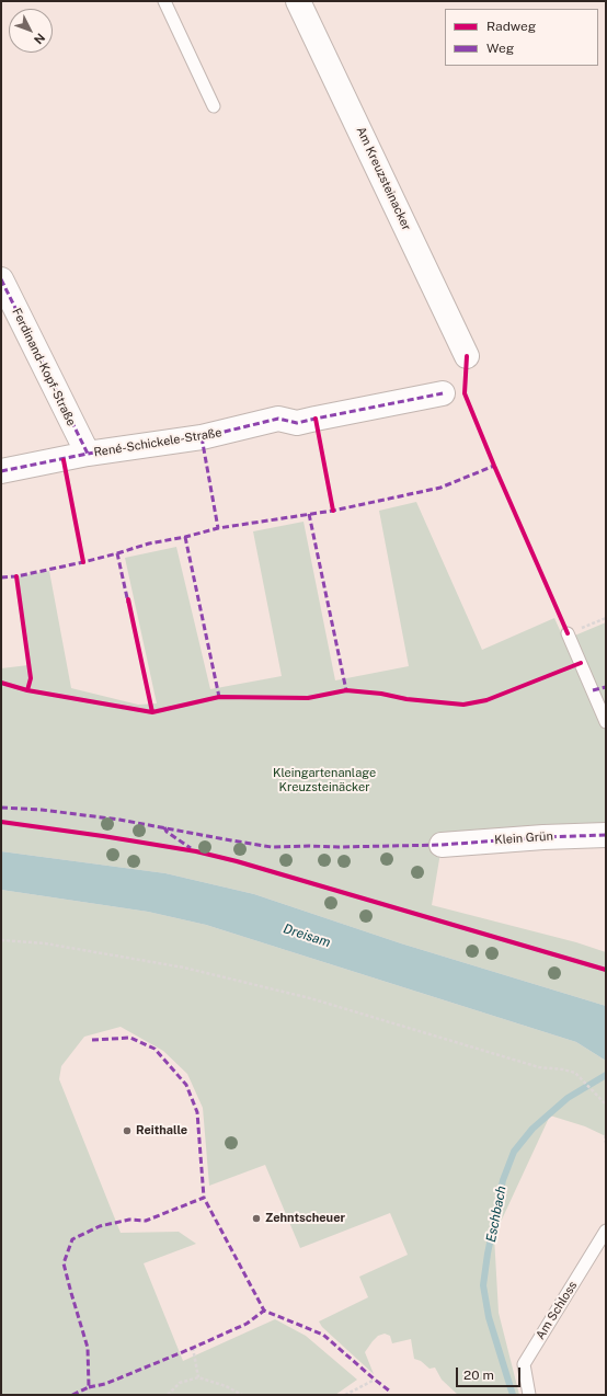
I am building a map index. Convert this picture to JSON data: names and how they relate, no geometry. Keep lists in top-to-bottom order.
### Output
{
  "streets": {
    "street": [
      "Am Kreuzsteinacker",
      "Ferdinand-Kopf-Straße",
      "René-Schickele-Straße",
      "Klein Grün"
    ],
    "lane": ["Am Schloss"]
  },
  "crossings": [
    ["Ferdinand-Kopf-Straße", "René-Schickele-Straße"]
  ],
  "water": ["Dreisam", "Eschbach"],
  "parks": ["Kleingartenanlage Kreuzsteinäcker"],
  "places": ["Reithalle", "Zehntscheuer"],
  "legend": ["Radweg", "Weg"],
  "scale_bar": "20 m",
  "north": "bottom right"
}
